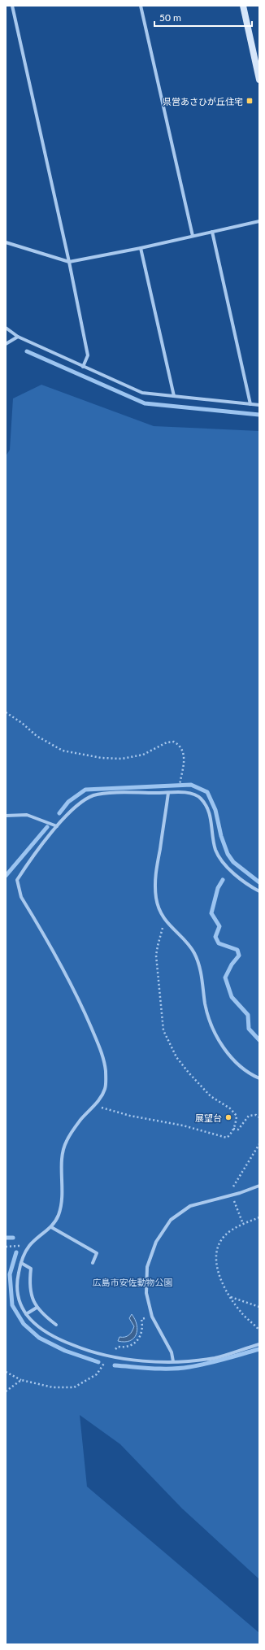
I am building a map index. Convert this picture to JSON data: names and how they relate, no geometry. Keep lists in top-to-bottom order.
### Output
{
  "parks": ["広島市安佐動物公園"],
  "places": {
    "transit": ["県営あさひが丘住宅"],
    "other": ["展望台"]
  },
  "scale_bar": "50 m"
}
